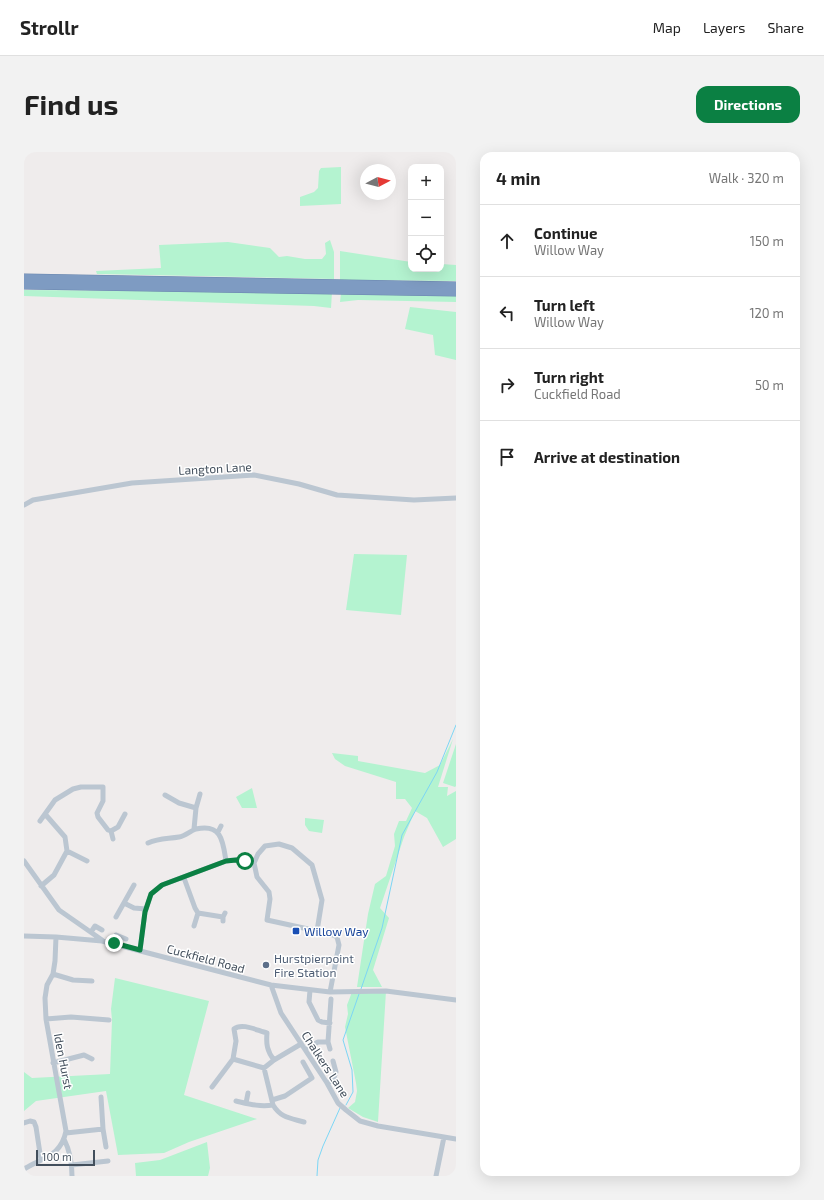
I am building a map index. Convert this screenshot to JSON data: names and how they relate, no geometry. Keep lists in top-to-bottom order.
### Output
{
  "streets": {
    "street": [
      "Langton Lane",
      "Cuckfield Road",
      "Iden Hurst",
      "Chalkers Lane"
    ]
  },
  "crossings": [
    ["Cuckfield Road", "Iden Hurst"],
    ["Cuckfield Road", "Chalkers Lane"]
  ],
  "places": {
    "transit": ["Willow Way"],
    "other": ["Hurstpierpoint Fire Station"]
  },
  "scale_bar": "100 m",
  "north": "right",
  "page": {
    "header": "Strollr",
    "nav": ["Map", "Layers", "Share"],
    "buttons": "Directions",
    "title": "Find us",
    "heading": ["4 min", "Walk · 320 m"],
    "map_buttons": ["+", "−"],
    "list": [
      ["Continue", "Willow Way", "150 m"],
      ["Turn left", "Willow Way", "120 m"],
      ["Turn right", "Cuckfield Road", "50 m"],
      "Arrive at destination"
    ],
    "scale": "100 m"
  }
}
